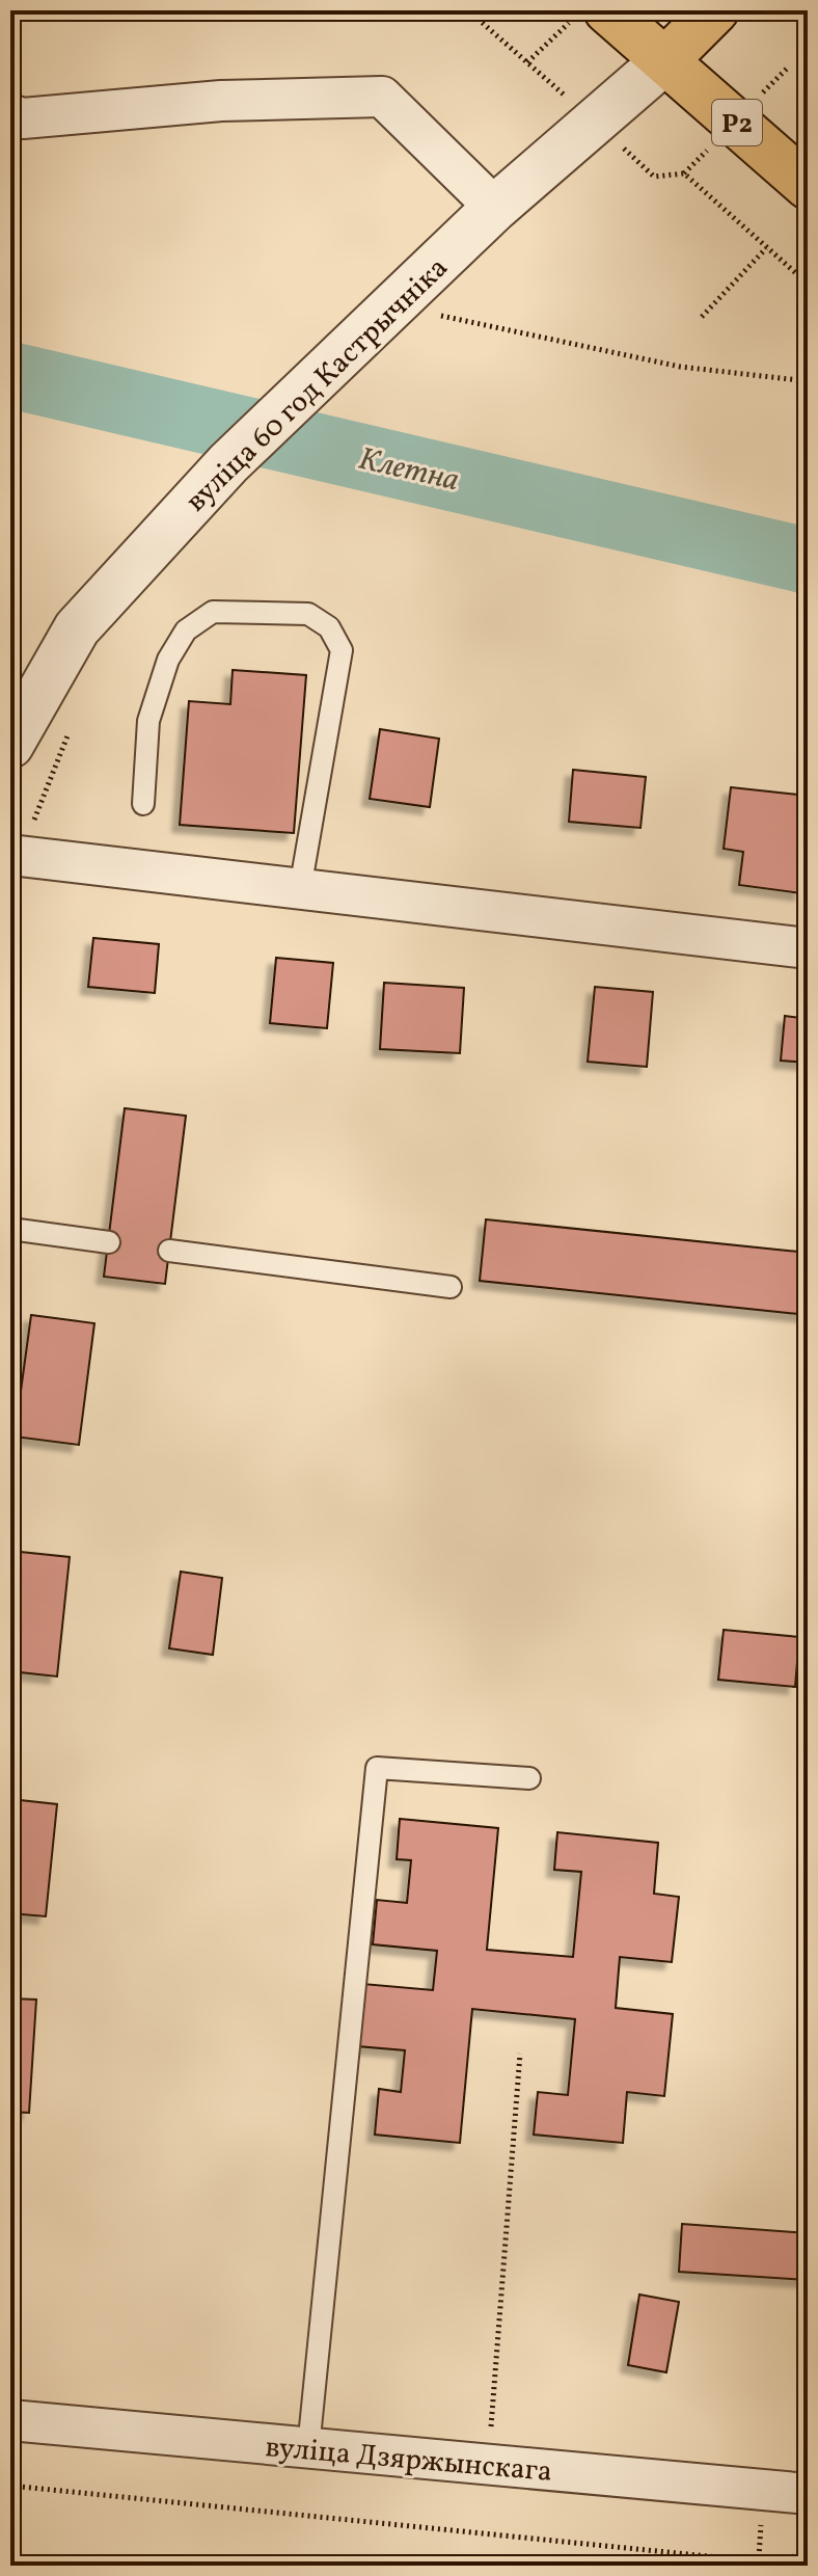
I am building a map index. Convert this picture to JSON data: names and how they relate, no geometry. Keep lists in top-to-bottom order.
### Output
{
  "streets": {
    "main road": ["Р2"],
    "street": ["вуліца 60 год Кастрычніка", "вуліца Дзяржынскага"]
  },
  "crossings": [
    ["Р2", "вуліца 60 год Кастрычніка"]
  ],
  "water": ["Клетна"]
}
